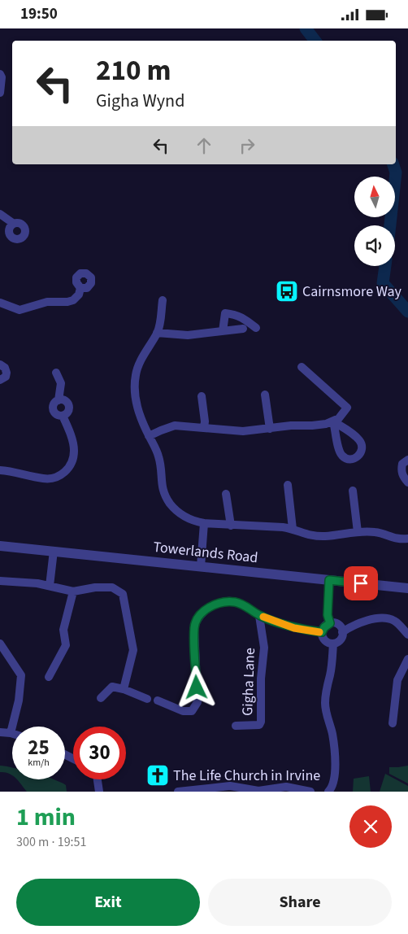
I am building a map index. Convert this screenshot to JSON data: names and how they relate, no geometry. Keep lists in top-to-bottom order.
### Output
{
  "streets": {
    "street": ["Towerlands Road", "Gigha Lane"]
  },
  "places": {
    "bus stop": ["Cairnsmore Way"],
    "church": ["The Life Church in Irvine"]
  },
  "north": "top",
  "page": {
    "status": "19:50",
    "turn": ["210 m", "Gigha Wynd"],
    "speed": "25 km/h",
    "limit": "30",
    "heading": ["1 min", "300 m · 19:51"],
    "buttons": ["Exit", "Share"]
  }
}
